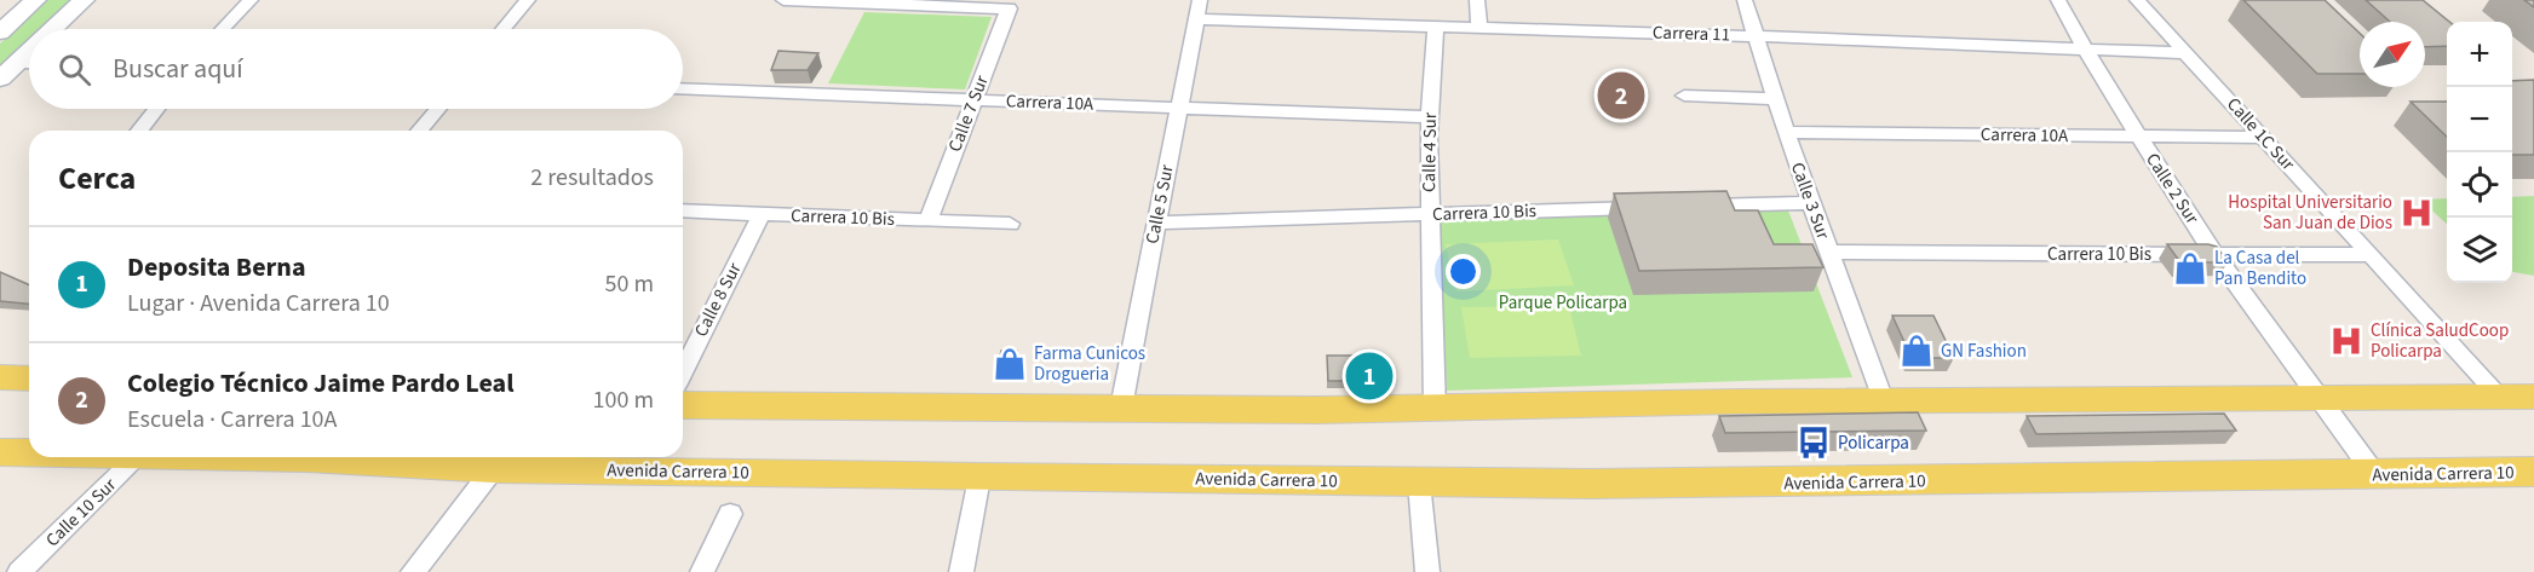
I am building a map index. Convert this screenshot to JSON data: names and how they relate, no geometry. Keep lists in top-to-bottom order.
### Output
{
  "streets": {
    "main road": ["Avenida Carrera 10"],
    "street": [
      "Carrera 11",
      "Carrera 10A",
      "Calle 7 Sur",
      "Calle 1C Sur",
      "Calle 4 Sur",
      "Calle 2 Sur",
      "Calle 3 Sur",
      "Calle 5 Sur",
      "Carrera 10 Bis",
      "Calle 8 Sur",
      "Calle 10 Sur"
    ]
  },
  "crossings": [
    ["Carrera 11", "Calle 1C Sur"],
    ["Carrera 11", "Calle 4 Sur"],
    ["Carrera 11", "Calle 2 Sur"],
    ["Carrera 11", "Calle 3 Sur"],
    ["Carrera 11", "Calle 5 Sur"],
    ["Carrera 10A", "Calle 7 Sur"],
    ["Carrera 10A", "Calle 1C Sur"],
    ["Carrera 10A", "Calle 4 Sur"],
    ["Carrera 10A", "Calle 2 Sur"],
    ["Carrera 10A", "Calle 3 Sur"],
    ["Carrera 10A", "Calle 5 Sur"],
    ["Calle 7 Sur", "Carrera 10 Bis"],
    ["Calle 1C Sur", "Carrera 10 Bis"],
    ["Calle 4 Sur", "Carrera 10 Bis"],
    ["Calle 2 Sur", "Carrera 10 Bis"],
    ["Calle 2 Sur", "Avenida Carrera 10"],
    ["Calle 3 Sur", "Carrera 10 Bis"],
    ["Calle 5 Sur", "Carrera 10 Bis"],
    ["Carrera 10 Bis", "Calle 8 Sur"]
  ],
  "parks": ["Parque Policarpa"],
  "places": {
    "hospital": ["Hospital Universitario San Juan de Dios", "Clínica SaludCoop Policarpa"],
    "shop": ["La Casa del Pan Bendito", "GN Fashion", "Farma Cunicos Drogueria"],
    "bus stop": ["Policarpa"]
  },
  "north": "top right",
  "page": {
    "map_buttons": ["+", "−"],
    "search": "Buscar aquí",
    "pins": ["2", "1"],
    "heading": ["Cerca", "2 resultados"],
    "list": [
      {
        "mark": "1",
        "name": "Deposita Berna",
        "note": "Lugar · Avenida Carrera 10",
        "value": "50 m"
      },
      {
        "mark": "2",
        "name": "Colegio Técnico Jaime Pardo Leal",
        "note": "Escuela · Carrera 10A",
        "value": "100 m"
      }
    ]
  }
}
